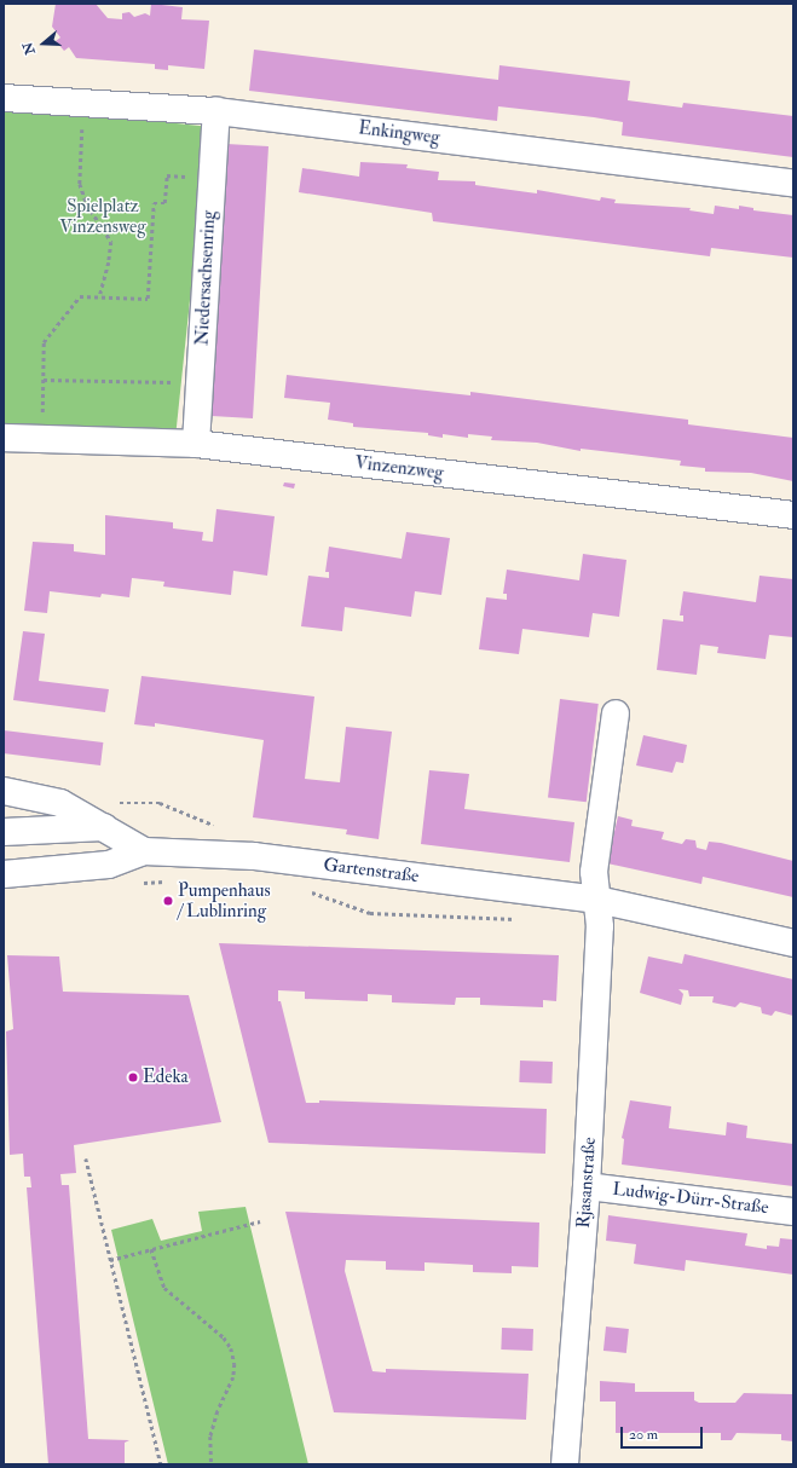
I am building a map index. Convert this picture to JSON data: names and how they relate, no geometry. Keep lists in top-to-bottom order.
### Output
{
  "streets": {
    "street": [
      "Enkingweg",
      "Niedersachsenring",
      "Vinzenzweg",
      "Gartenstraße",
      "Rjasanstraße",
      "Ludwig-Dürr-Straße"
    ]
  },
  "crossings": [
    ["Enkingweg", "Niedersachsenring"],
    ["Niedersachsenring", "Vinzenzweg"],
    ["Gartenstraße", "Rjasanstraße"],
    ["Rjasanstraße", "Ludwig-Dürr-Straße"]
  ],
  "parks": ["Spielplatz Vinzensweg"],
  "places": ["Pumpenhaus / Lublinring", "Edeka"],
  "scale_bar": "20 m",
  "north": "left"
}
